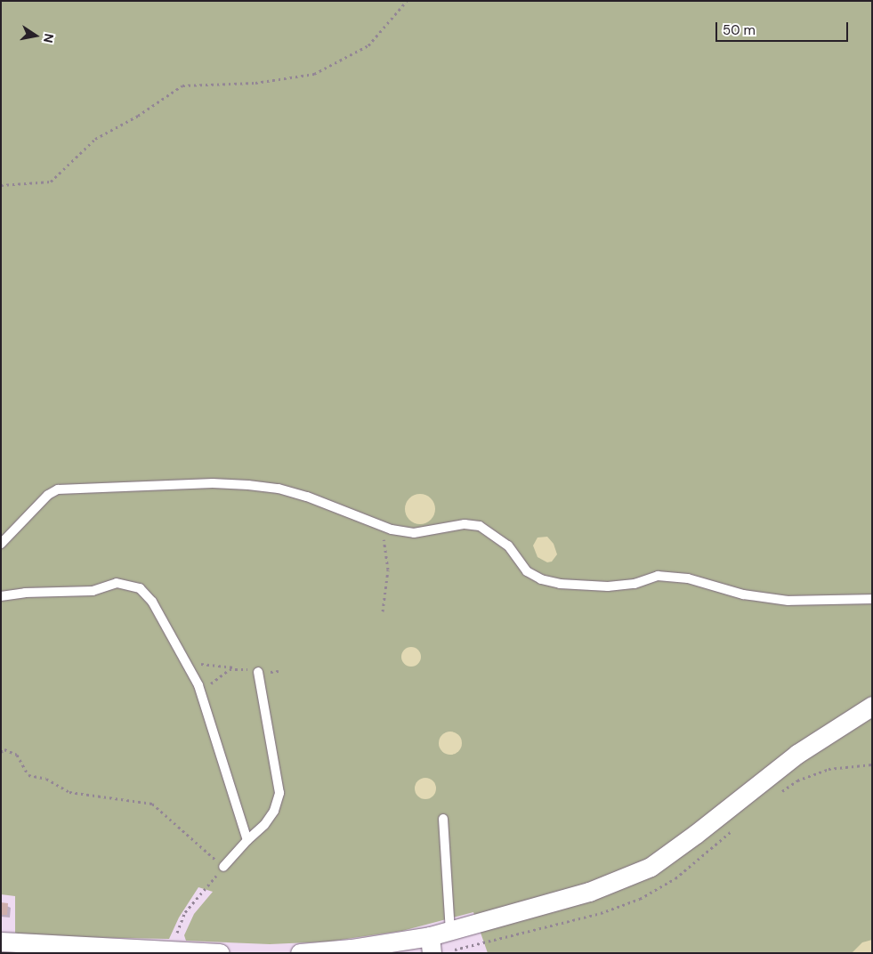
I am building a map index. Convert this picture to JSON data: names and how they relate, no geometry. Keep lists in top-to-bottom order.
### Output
{
  "scale_bar": "50 m",
  "north": "right"
}
